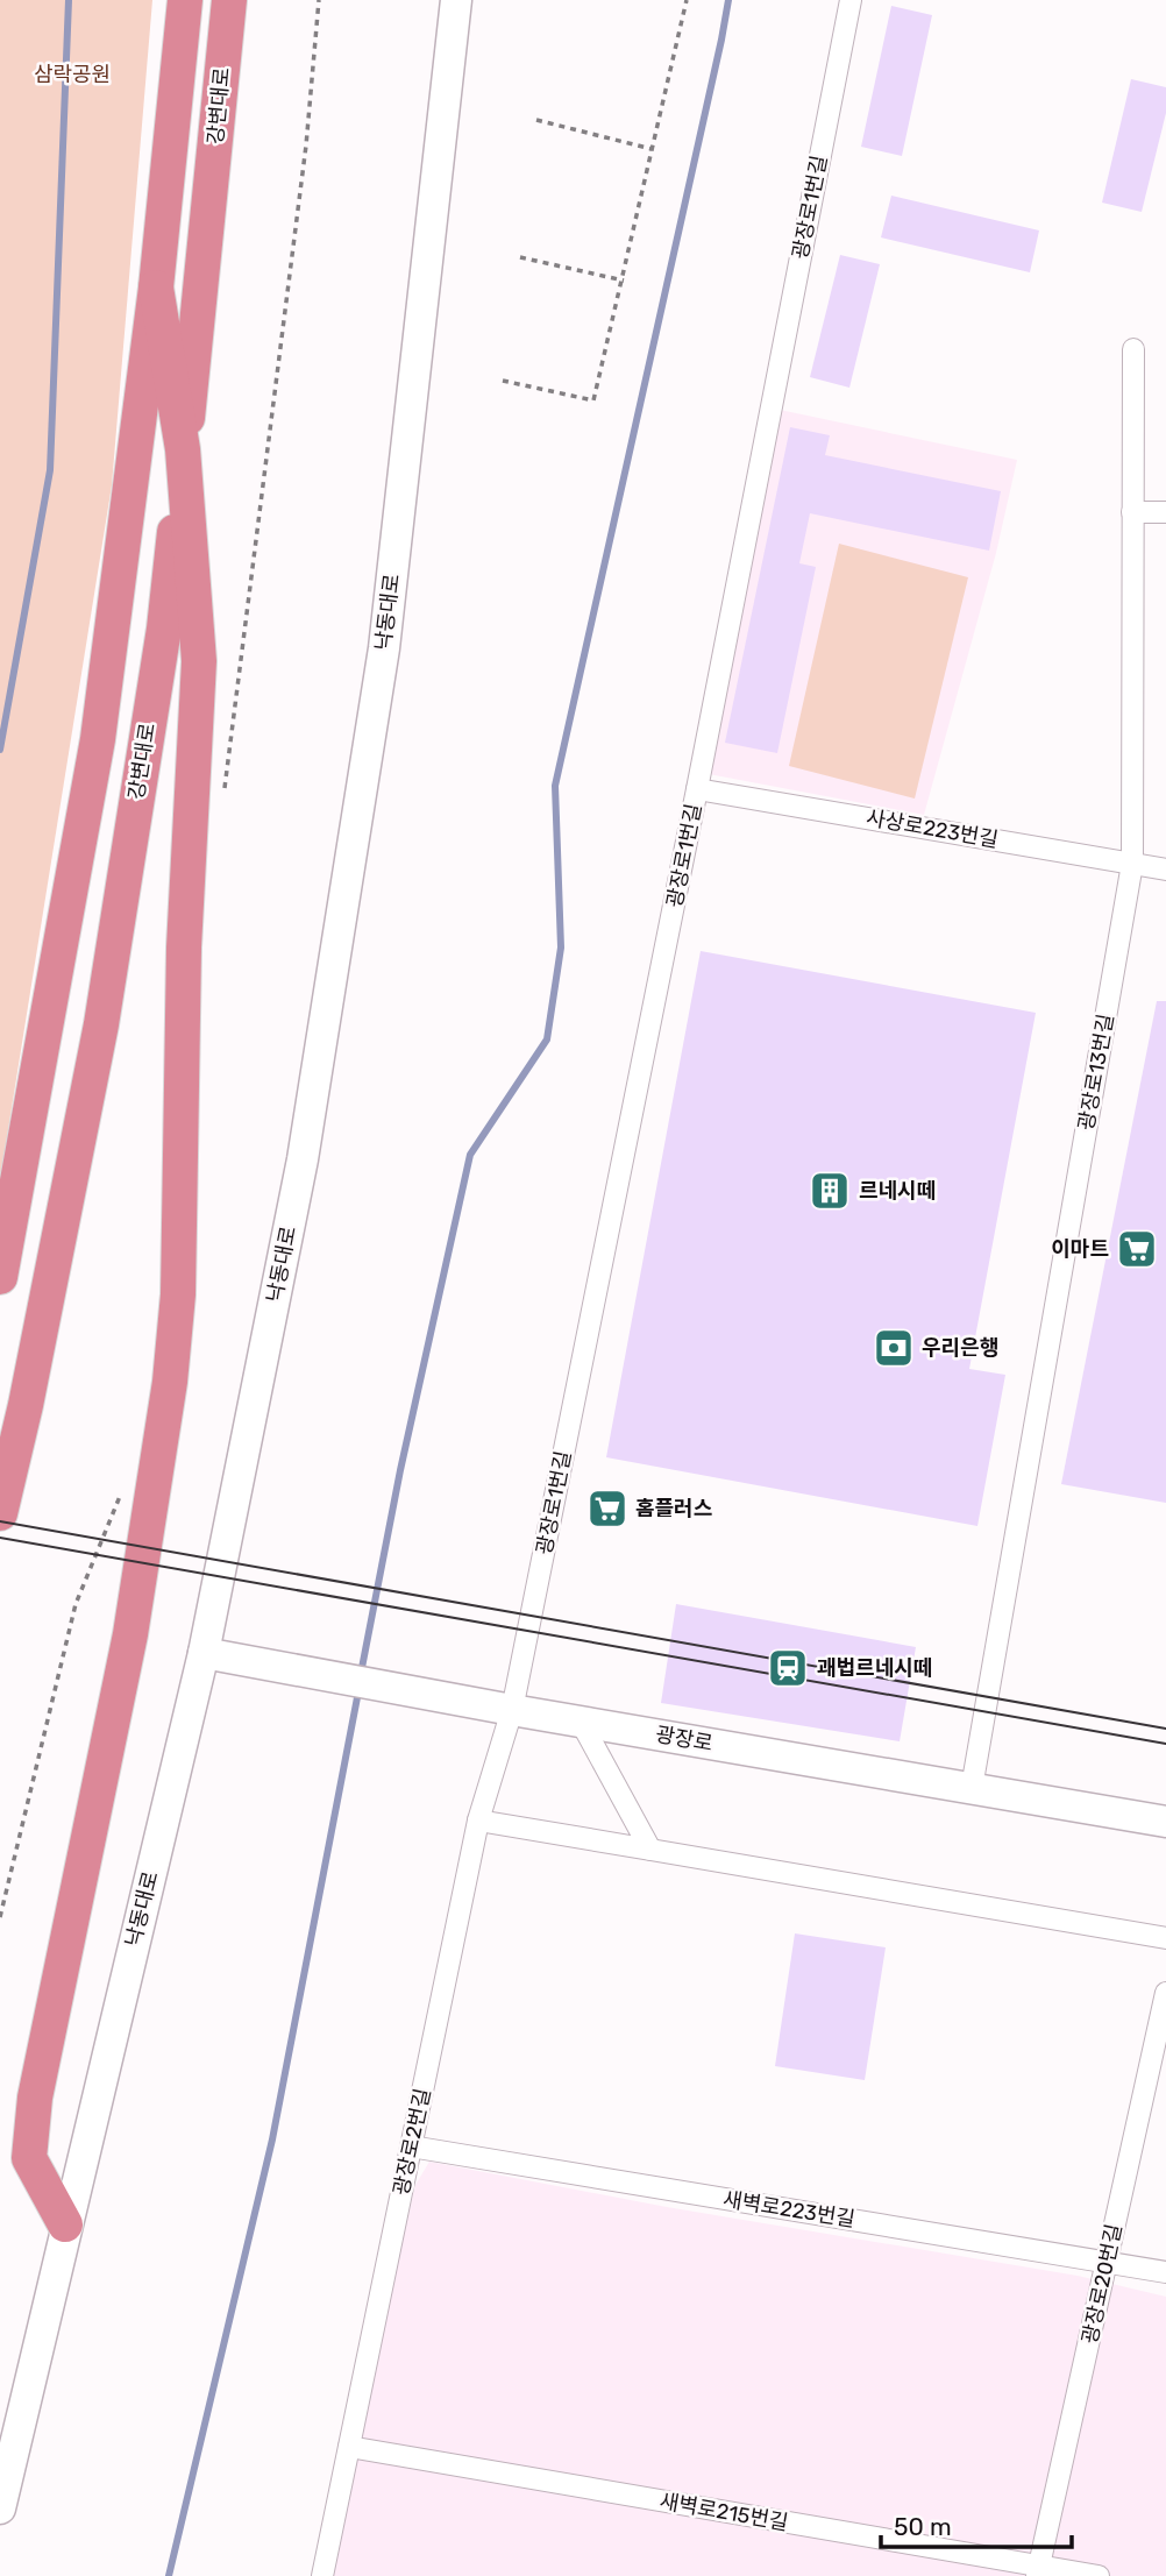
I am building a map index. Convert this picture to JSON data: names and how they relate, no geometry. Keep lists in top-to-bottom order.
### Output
{
  "streets": {
    "highway": ["강변대로"],
    "main road": ["낙동대로", "광장로"],
    "street": [
      "광장로1번길",
      "사상로223번길",
      "광장로13번길",
      "광장로2번길",
      "새벽로223번길",
      "광장로20번길",
      "새벽로215번길"
    ]
  },
  "crossings": [
    ["광장로1번길", "사상로223번길"],
    ["광장로1번길", "광장로"],
    ["광장로1번길", "광장로2번길"],
    ["낙동대로", "광장로"],
    ["사상로223번길", "광장로13번길"],
    ["광장로13번길", "광장로"],
    ["광장로", "광장로2번길"],
    ["광장로2번길", "새벽로223번길"],
    ["광장로2번길", "새벽로215번길"],
    ["새벽로223번길", "광장로20번길"],
    ["광장로20번길", "새벽로215번길"]
  ],
  "parks": ["삼락공원"],
  "places": {
    "building": ["르네시떼"],
    "supermarket": ["이마트", "홈플러스"],
    "bank": ["우리은행"],
    "station": ["괘법르네시떼"]
  },
  "scale_bar": "50 m"
}
